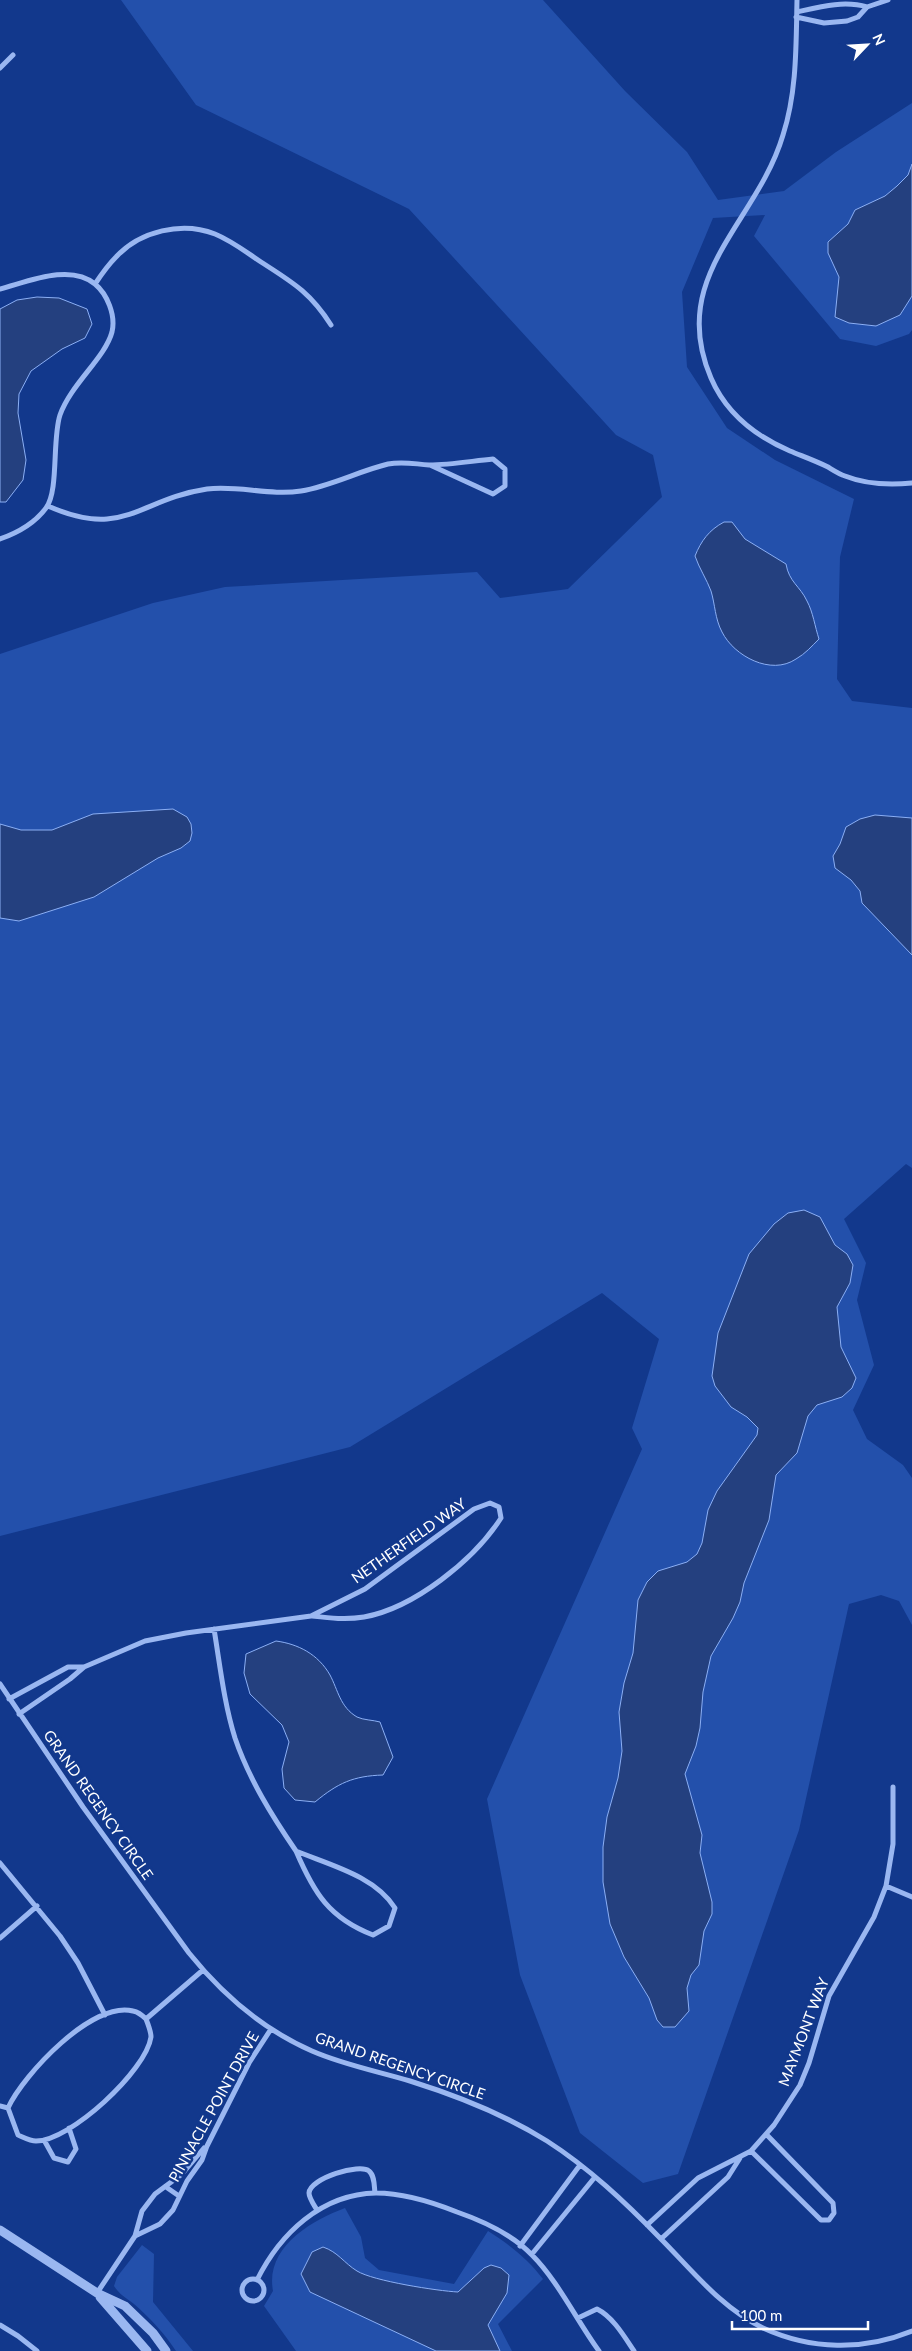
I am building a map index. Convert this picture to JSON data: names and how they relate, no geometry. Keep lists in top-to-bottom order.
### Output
{
  "streets": {
    "street": [
      "NETHERFIELD WAY",
      "GRAND REGENCY CIRCLE",
      "MAYMONT WAY",
      "PINNACLE POINT DRIVE"
    ]
  },
  "crossings": [
    ["NETHERFIELD WAY", "GRAND REGENCY CIRCLE"],
    ["GRAND REGENCY CIRCLE", "PINNACLE POINT DRIVE"]
  ],
  "scale_bar": "100 m",
  "north": "top right"
}
